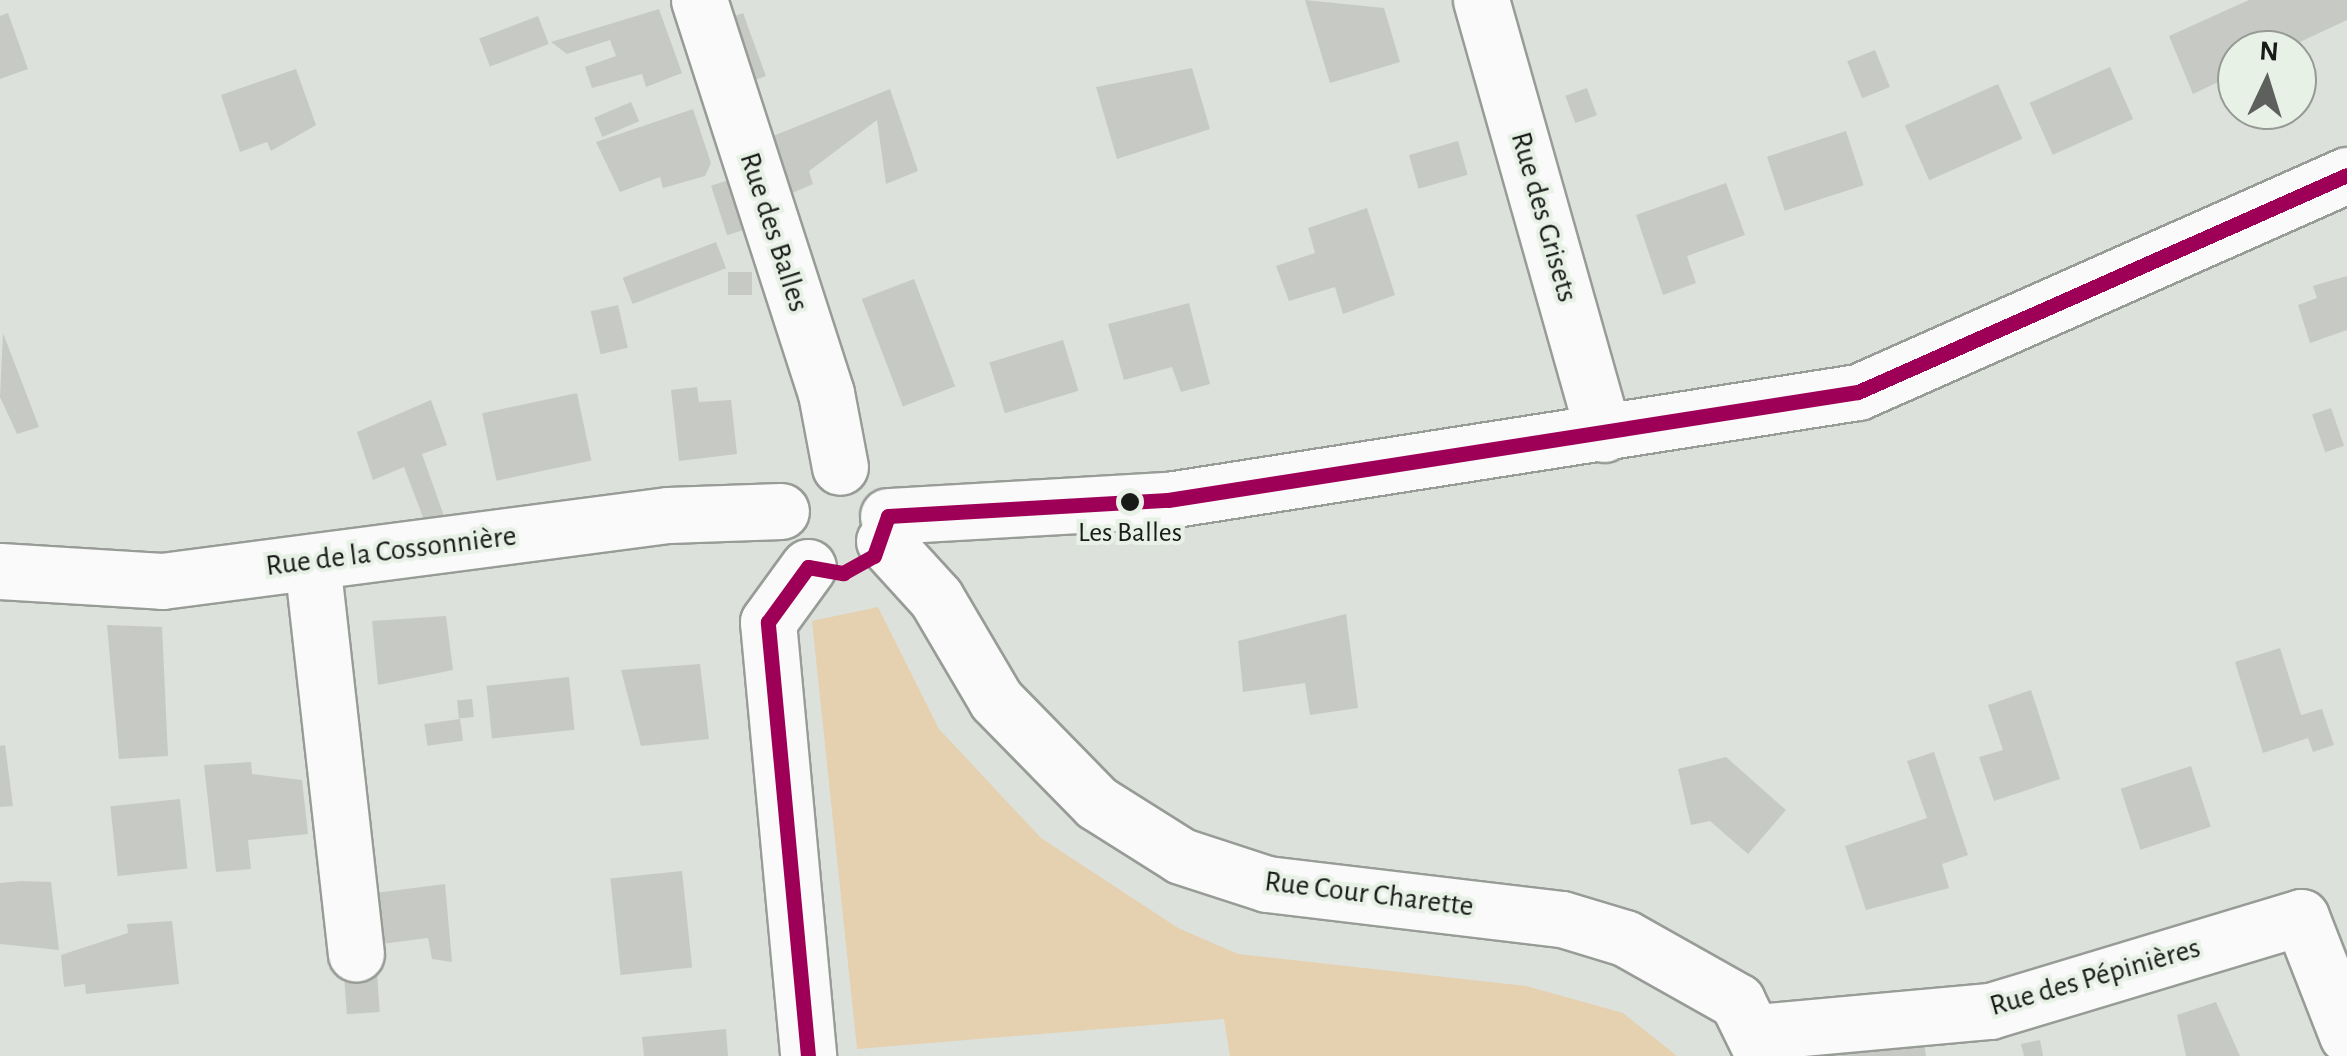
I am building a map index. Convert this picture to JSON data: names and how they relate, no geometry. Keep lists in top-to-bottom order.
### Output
{
  "streets": {
    "street": [
      "Rue des Grisets",
      "Rue des Balles",
      "Rue de la Cossonnière",
      "Rue Cour Charette",
      "Rue des Pépinières"
    ]
  },
  "crossings": [
    ["Rue des Balles", "Rue de la Cossonnière"],
    ["Rue des Balles", "Rue Cour Charette"],
    ["Rue de la Cossonnière", "Rue Cour Charette"],
    ["Rue Cour Charette", "Rue des Pépinières"]
  ],
  "places": ["Les Balles"],
  "north": "top"
}
